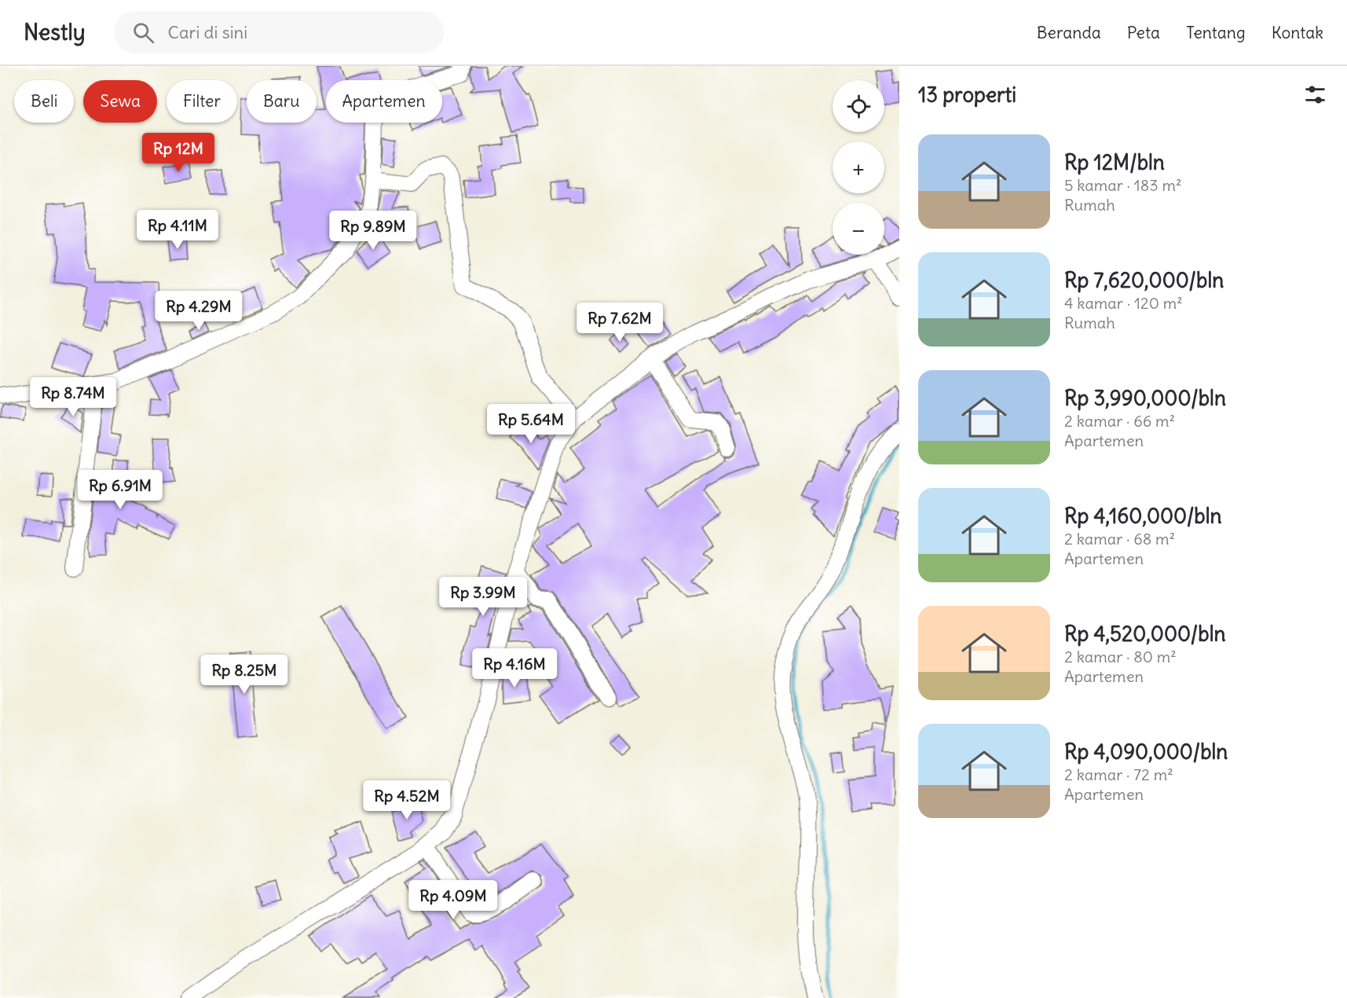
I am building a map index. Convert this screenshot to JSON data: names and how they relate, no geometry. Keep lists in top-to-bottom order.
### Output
{
  "page": {
    "header": "Nestly",
    "search": "Cari di sini",
    "nav": [
      "Beranda",
      "Peta",
      "Tentang",
      "Kontak"
    ],
    "heading": "13 properti",
    "map_buttons": ["+", "−"],
    "chip": [
      "Beli",
      "Sewa",
      "Filter",
      "Baru",
      "Apartemen"
    ],
    "list": [
      {
        "name": "Rp 12M/bln",
        "note": "5 kamar · 183 m² · Rumah"
      },
      {
        "name": "Rp 7,620,000/bln",
        "note": "4 kamar · 120 m² · Rumah"
      },
      {
        "name": "Rp 3,990,000/bln",
        "note": "2 kamar · 66 m² · Apartemen"
      },
      {
        "name": "Rp 4,160,000/bln",
        "note": "2 kamar · 68 m² · Apartemen"
      },
      {
        "name": "Rp 4,520,000/bln",
        "note": "2 kamar · 80 m² · Apartemen"
      },
      {
        "name": "Rp 4,090,000/bln",
        "note": "2 kamar · 72 m² · Apartemen"
      }
    ],
    "price": [
      "Rp 12M",
      "Rp 4.11M",
      "Rp 9.89M",
      "Rp 4.29M",
      "Rp 7.62M",
      "Rp 8.74M",
      "Rp 5.64M",
      "Rp 6.91M",
      "Rp 3.99M",
      "Rp 4.16M",
      "Rp 8.25M",
      "Rp 4.52M",
      "Rp 4.09M"
    ]
  }
}
